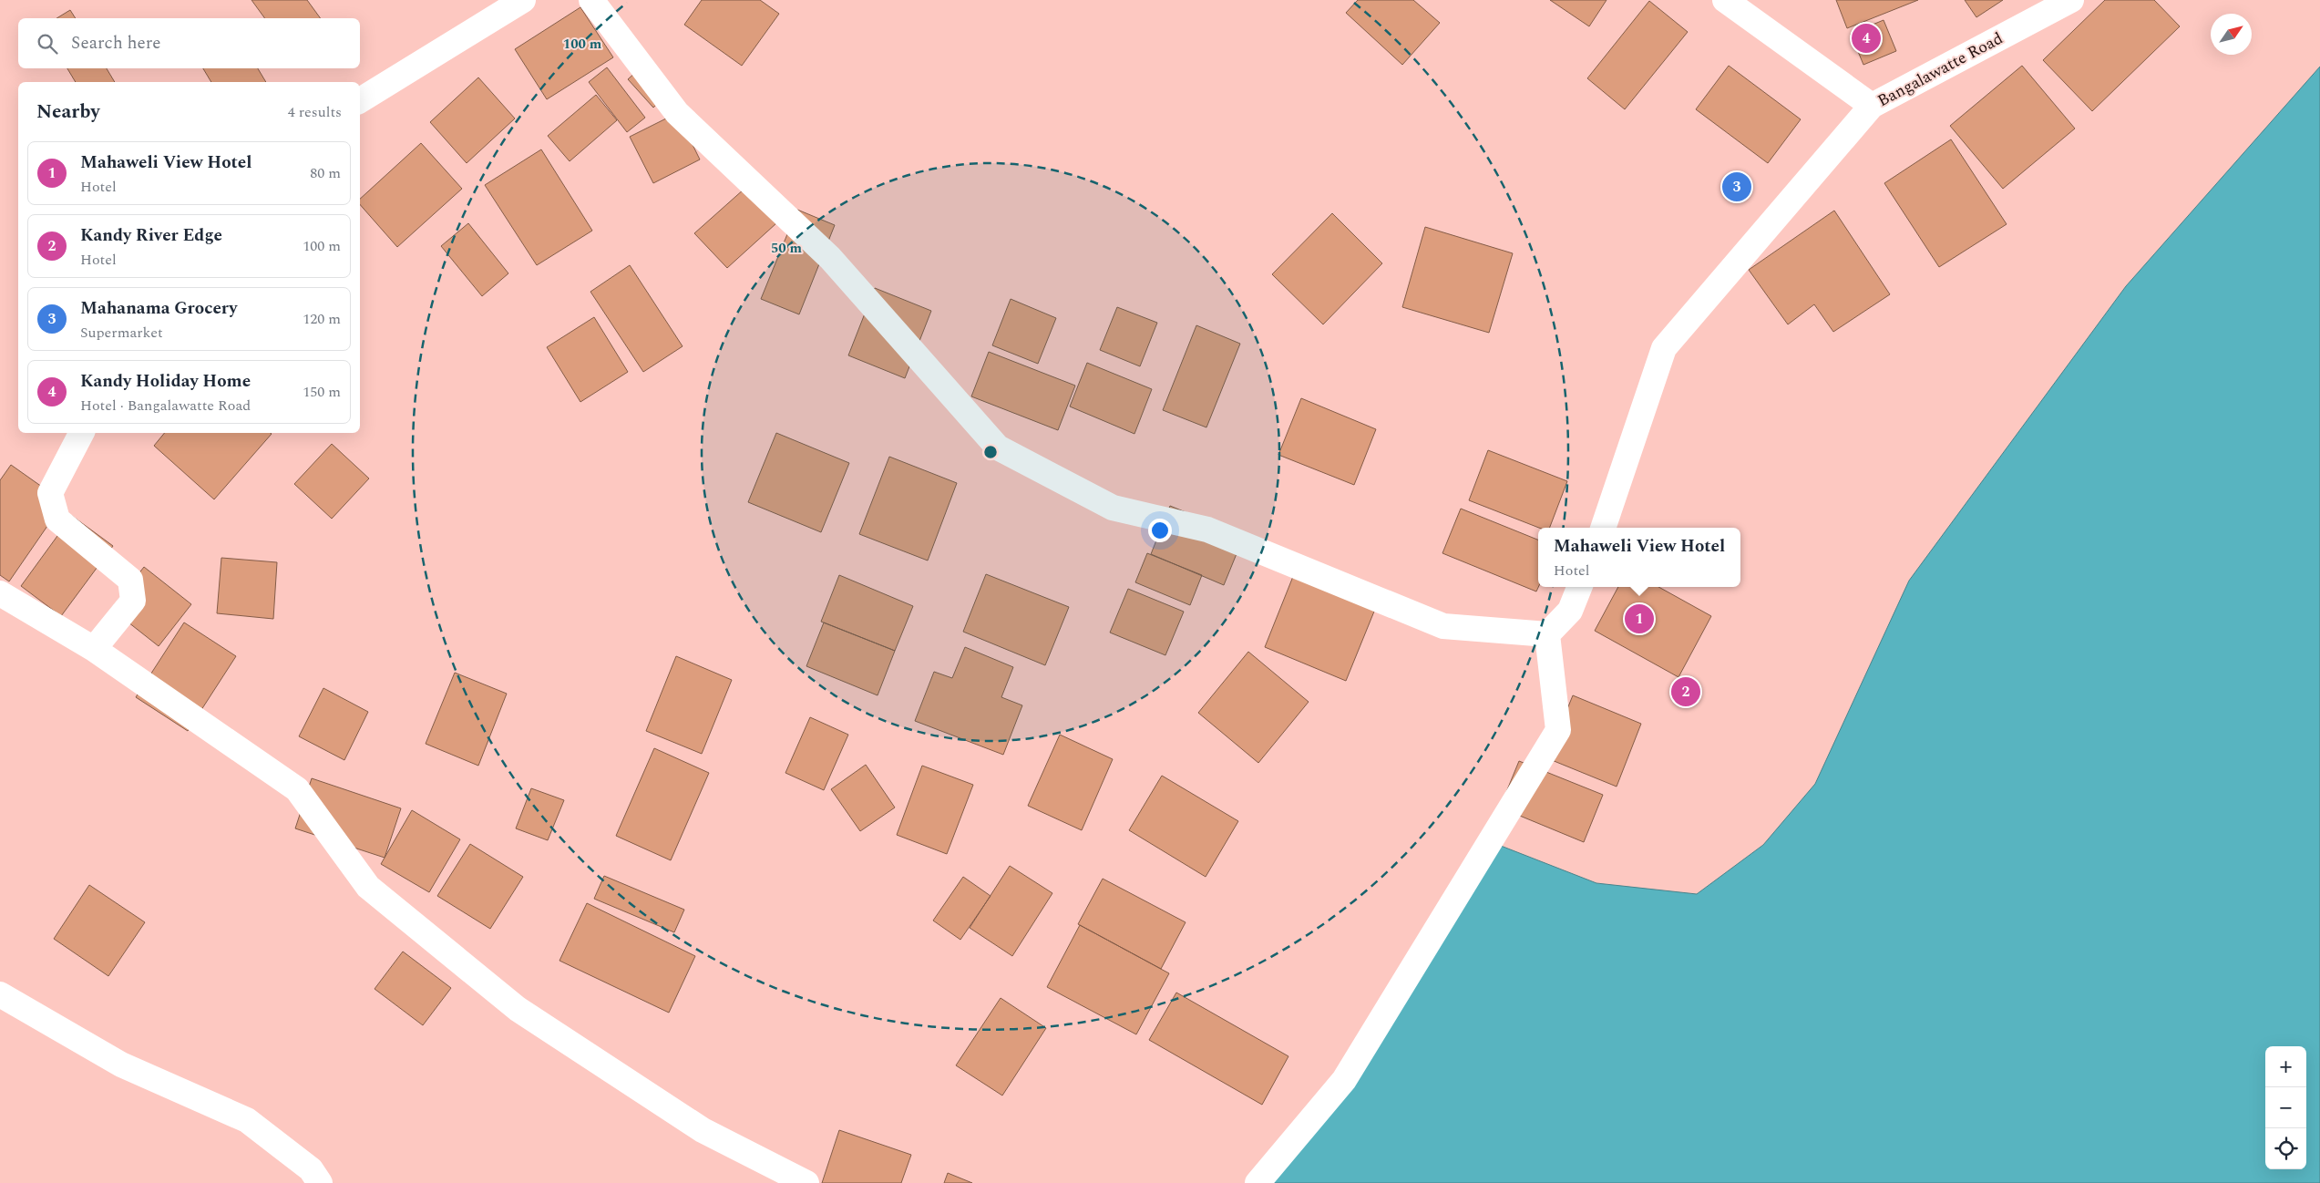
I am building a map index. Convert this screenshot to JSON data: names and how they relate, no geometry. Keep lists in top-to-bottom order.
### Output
{
  "streets": {
    "street": ["Bangalawatte Road"]
  },
  "north": "top right",
  "page": {
    "search": "Search here",
    "pins": [
      "4",
      "3",
      "1",
      "2"
    ],
    "heading": ["Nearby", "4 results"],
    "list": [
      {
        "mark": "1",
        "name": "Mahaweli View Hotel",
        "note": "Hotel",
        "value": "80 m"
      },
      {
        "mark": "2",
        "name": "Kandy River Edge",
        "note": "Hotel",
        "value": "100 m"
      },
      {
        "mark": "3",
        "name": "Mahanama Grocery",
        "note": "Supermarket",
        "value": "120 m"
      },
      {
        "mark": "4",
        "name": "Kandy Holiday Home",
        "note": "Hotel · Bangalawatte Road",
        "value": "150 m"
      }
    ],
    "popup": ["Mahaweli View Hotel", "Hotel"],
    "map_buttons": ["+", "−"]
  },
  "rings": ["100 m", "50 m"]
}
